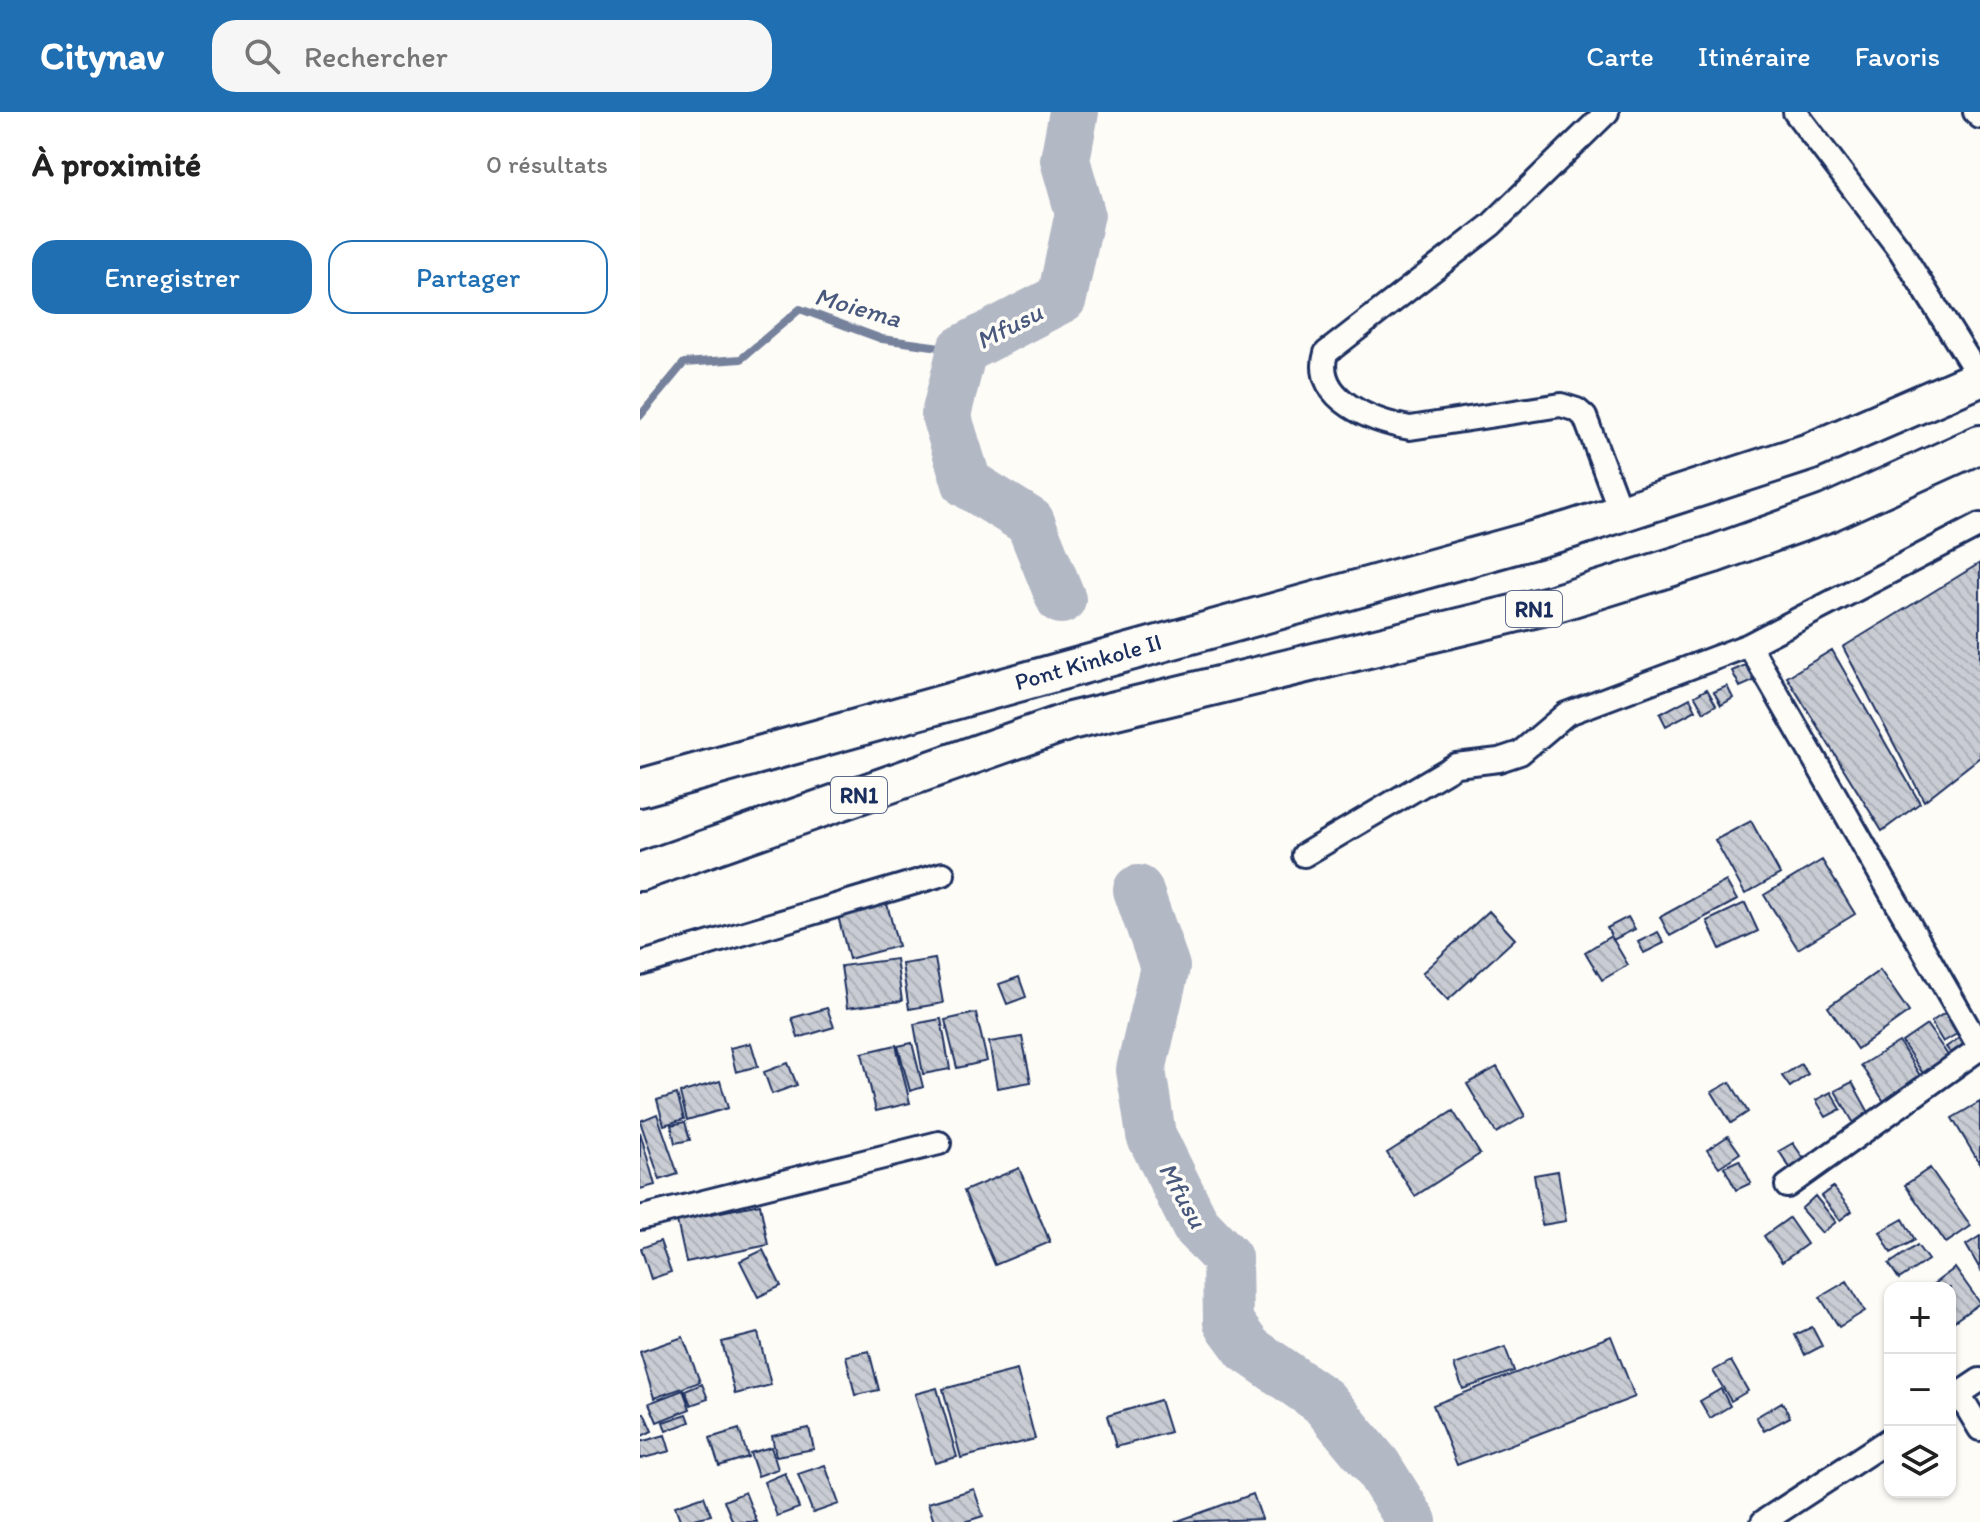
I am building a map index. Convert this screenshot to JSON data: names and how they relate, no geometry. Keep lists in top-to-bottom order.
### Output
{
  "streets": {
    "highway": ["RN1", "Pont Kinkole II"]
  },
  "water": ["Moiema", "Mfusu"],
  "page": {
    "header": "Citynav",
    "search": "Rechercher",
    "nav": ["Carte", "Itinéraire", "Favoris"],
    "heading": ["À proximité", "0 résultats"],
    "buttons": ["Enregistrer", "Partager"],
    "map_buttons": ["+", "−"]
  }
}
